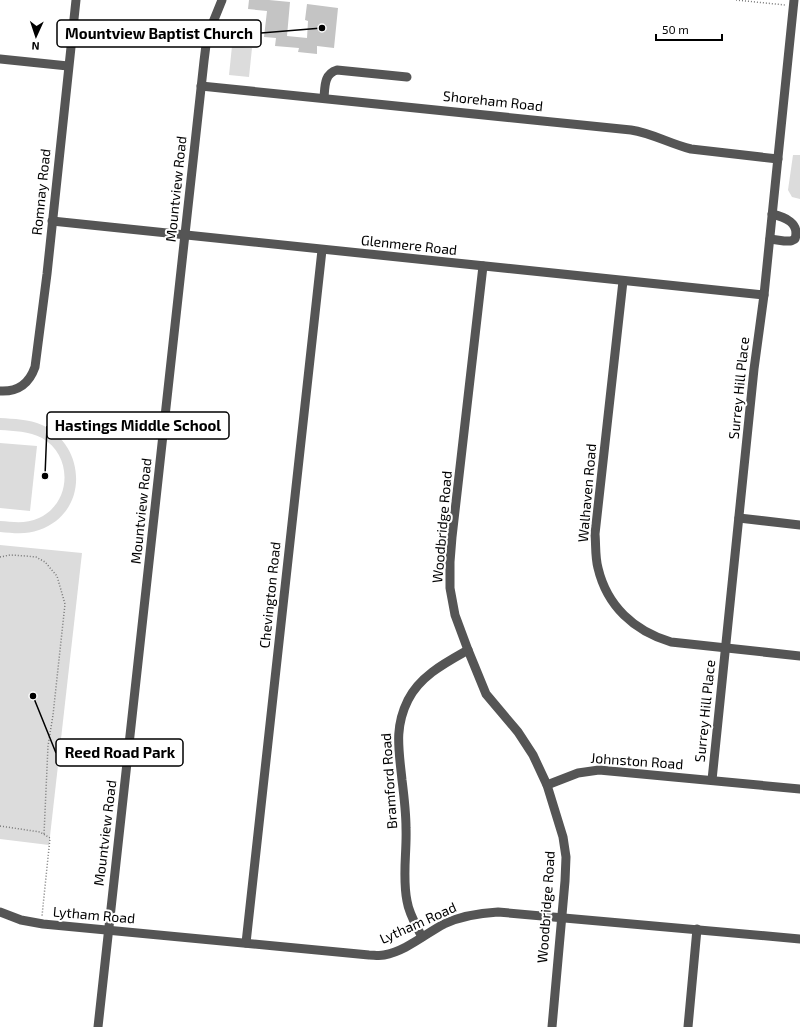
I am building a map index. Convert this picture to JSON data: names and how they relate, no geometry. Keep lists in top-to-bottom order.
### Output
{
  "streets": {
    "street": [
      "Shoreham Road",
      "Mountview Road",
      "Romnay Road",
      "Glenmere Road",
      "Surrey Hill Place",
      "Walhaven Road",
      "Woodbridge Road",
      "Chevington Road",
      "Johnston Road",
      "Bramford Road",
      "Lytham Road"
    ]
  },
  "crossings": [
    ["Shoreham Road", "Mountview Road"],
    ["Shoreham Road", "Surrey Hill Place"],
    ["Mountview Road", "Glenmere Road"],
    ["Mountview Road", "Lytham Road"],
    ["Romnay Road", "Glenmere Road"],
    ["Glenmere Road", "Surrey Hill Place"],
    ["Glenmere Road", "Walhaven Road"],
    ["Glenmere Road", "Woodbridge Road"],
    ["Glenmere Road", "Chevington Road"],
    ["Surrey Hill Place", "Walhaven Road"],
    ["Surrey Hill Place", "Johnston Road"],
    ["Woodbridge Road", "Johnston Road"],
    ["Woodbridge Road", "Bramford Road"],
    ["Woodbridge Road", "Lytham Road"],
    ["Chevington Road", "Lytham Road"],
    ["Bramford Road", "Lytham Road"]
  ],
  "places": ["Mountview Baptist Church", "Hastings Middle School", "Reed Road Park"],
  "scale_bar": "50 m",
  "north": "bottom"
}
